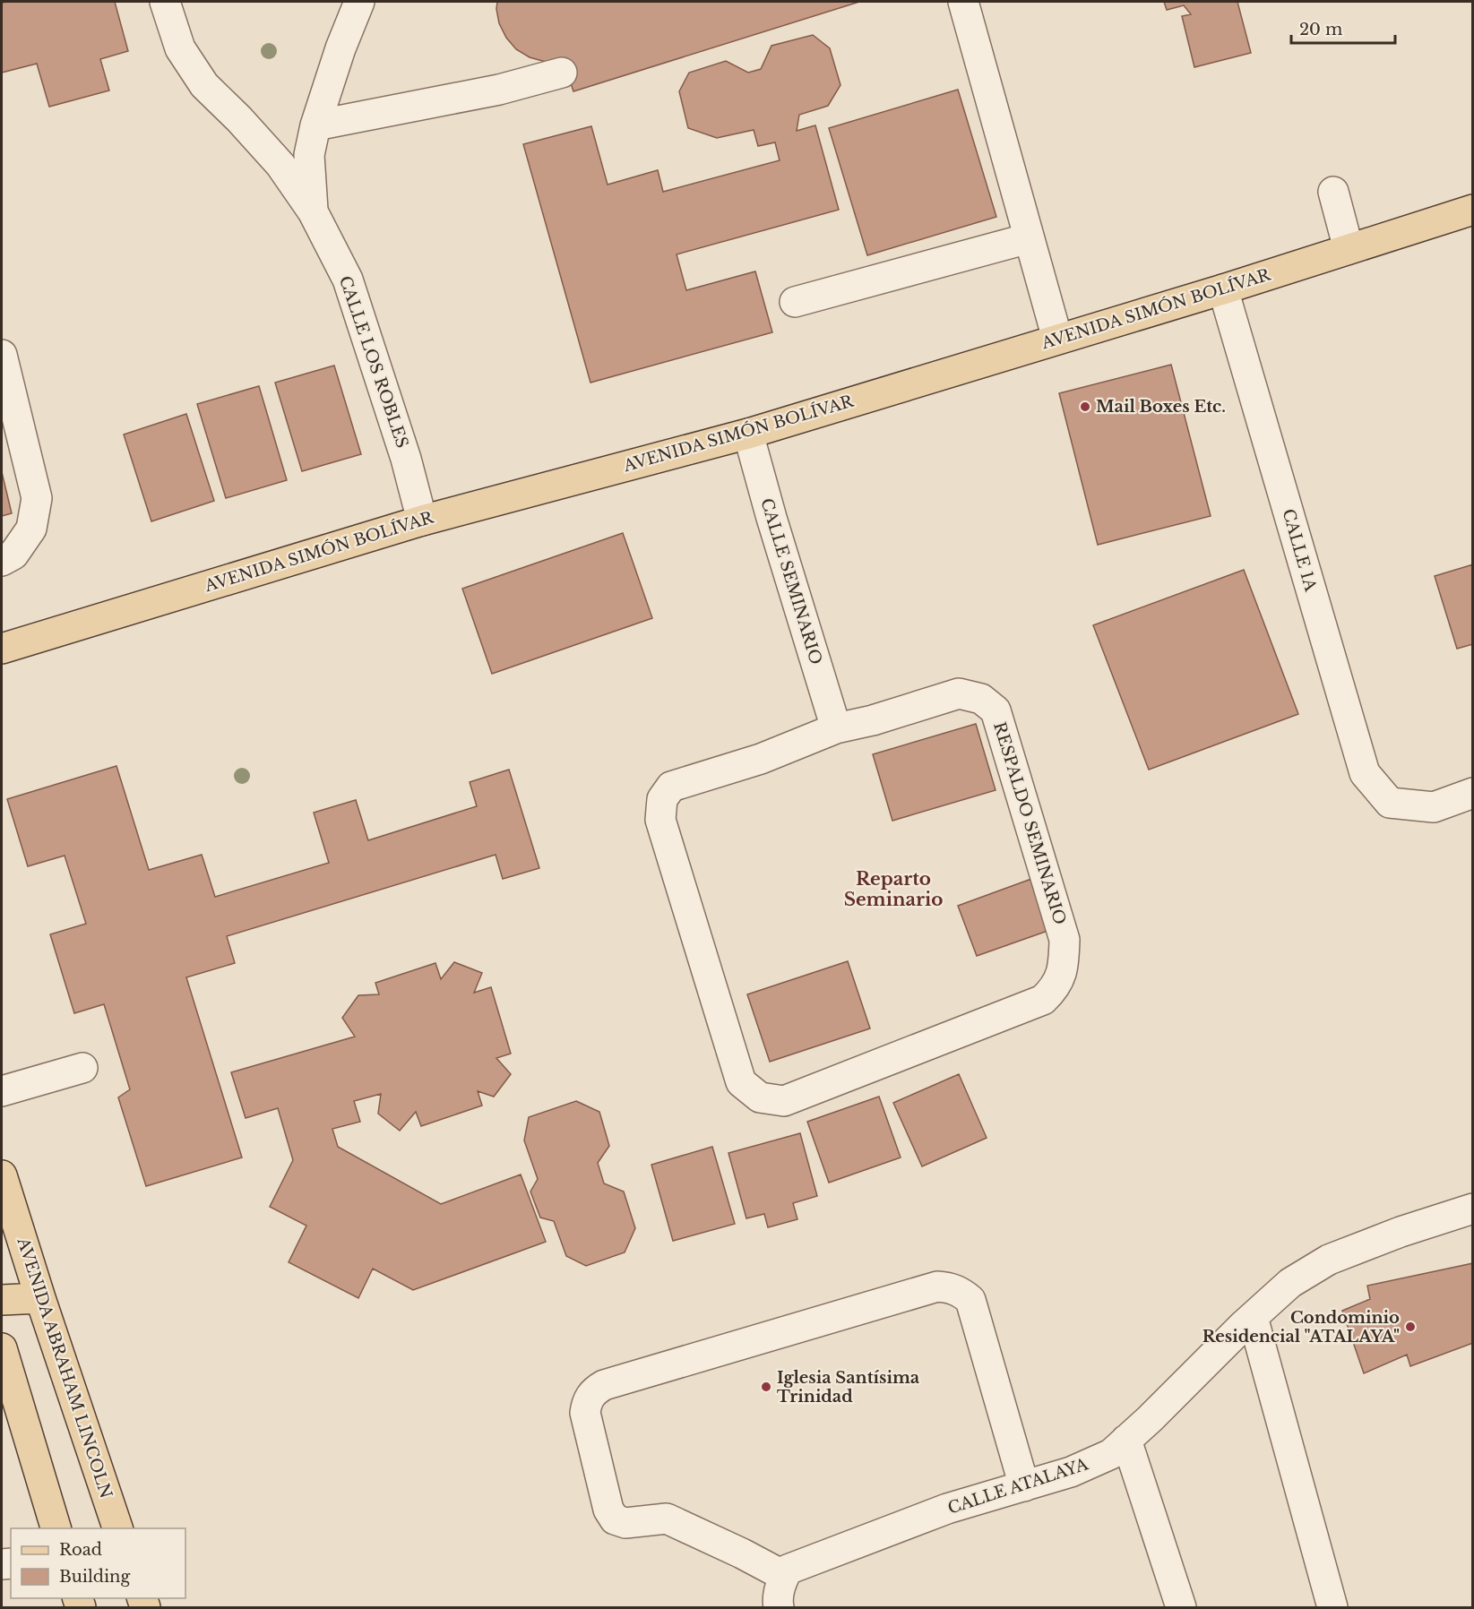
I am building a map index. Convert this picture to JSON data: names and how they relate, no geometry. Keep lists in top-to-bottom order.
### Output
{
  "streets": {
    "main road": ["AVENIDA SIMÓN BOLÍVAR", "AVENIDA ABRAHAM LINCOLN"],
    "street": [
      "CALLE LOS ROBLES",
      "CALLE 1A",
      "CALLE SEMINARIO",
      "RESPALDO SEMINARIO",
      "CALLE ATALAYA"
    ]
  },
  "crossings": [
    ["AVENIDA SIMÓN BOLÍVAR", "CALLE LOS ROBLES"],
    ["AVENIDA SIMÓN BOLÍVAR", "CALLE 1A"],
    ["AVENIDA SIMÓN BOLÍVAR", "CALLE SEMINARIO"],
    ["CALLE SEMINARIO", "RESPALDO SEMINARIO"]
  ],
  "districts": ["Reparto Seminario"],
  "places": ["Mail Boxes Etc.", "Condominio Residencial \"ATALAYA\"", "Iglesia Santísima Trinidad"],
  "legend": ["Road", "Building"],
  "scale_bar": "20 m"
}
